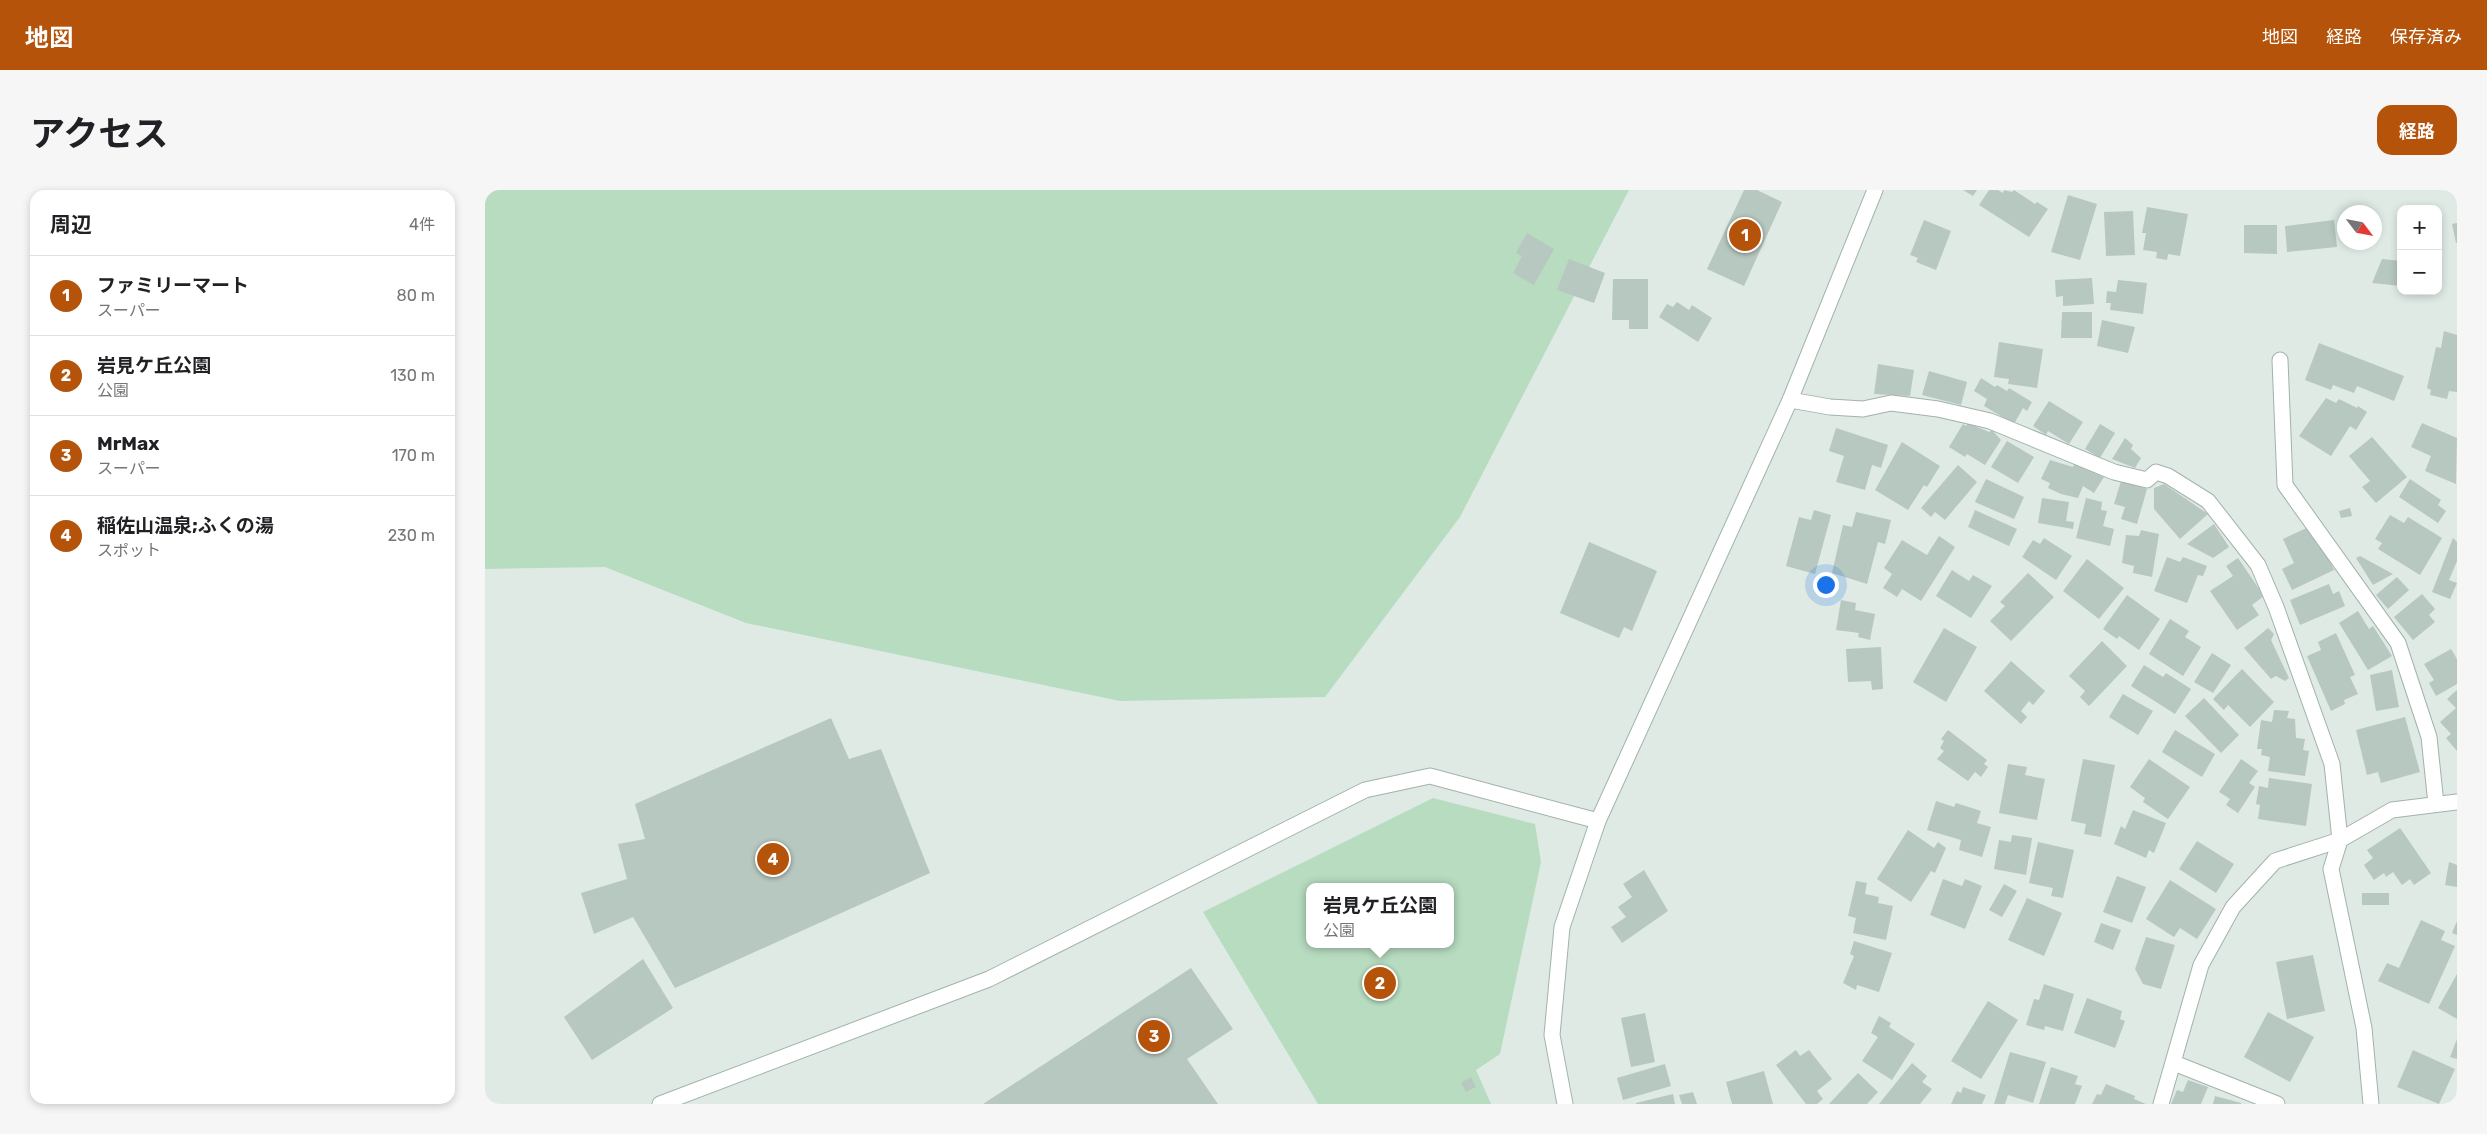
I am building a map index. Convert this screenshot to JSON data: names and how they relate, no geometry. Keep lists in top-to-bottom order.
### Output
{
  "north": "bottom right",
  "page": {
    "header": "地図",
    "nav": ["地図", "経路", "保存済み"],
    "title": "アクセス",
    "buttons": "経路",
    "heading": ["周辺", "4件"],
    "map_buttons": ["+", "−"],
    "pins": [
      "1",
      "4",
      "2",
      "3"
    ],
    "list": [
      {
        "mark": "1",
        "name": "ファミリーマート",
        "note": "スーパー",
        "value": "80 m"
      },
      {
        "mark": "2",
        "name": "岩見ケ丘公園",
        "note": "公園",
        "value": "130 m"
      },
      {
        "mark": "3",
        "name": "MrMax",
        "note": "スーパー",
        "value": "170 m"
      },
      {
        "mark": "4",
        "name": "稲佐山温泉;ふくの湯",
        "note": "スポット",
        "value": "230 m"
      }
    ],
    "popup": ["岩見ケ丘公園", "公園"]
  }
}
